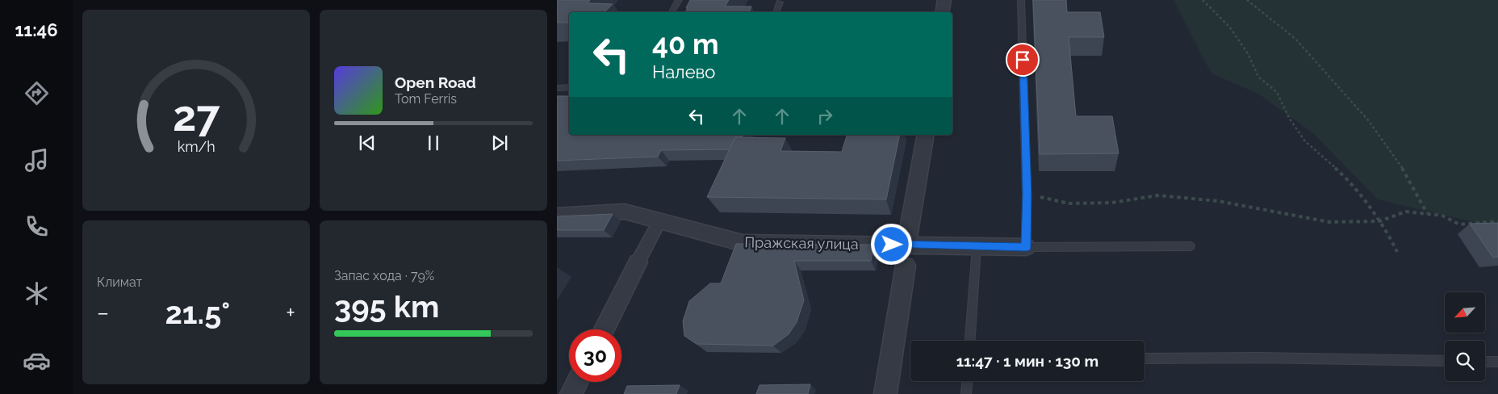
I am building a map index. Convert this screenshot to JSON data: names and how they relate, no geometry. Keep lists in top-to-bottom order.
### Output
{
  "streets": {
    "street": ["Пражская улица"]
  },
  "north": "bottom left",
  "page": {
    "tabs": "11:46",
    "turn": ["40 m", "Налево"],
    "song": ["Open Road", "Tom Ferris"],
    "tile": [
      "Климат",
      ["Запас хода · 79%", "395 km"]
    ],
    "heat": ["−", "21.5°", "+"],
    "limit": "30",
    "trip": "11:47 · 1 мин · 130 m",
    "gauge": ["27", "km/h"]
  }
}
